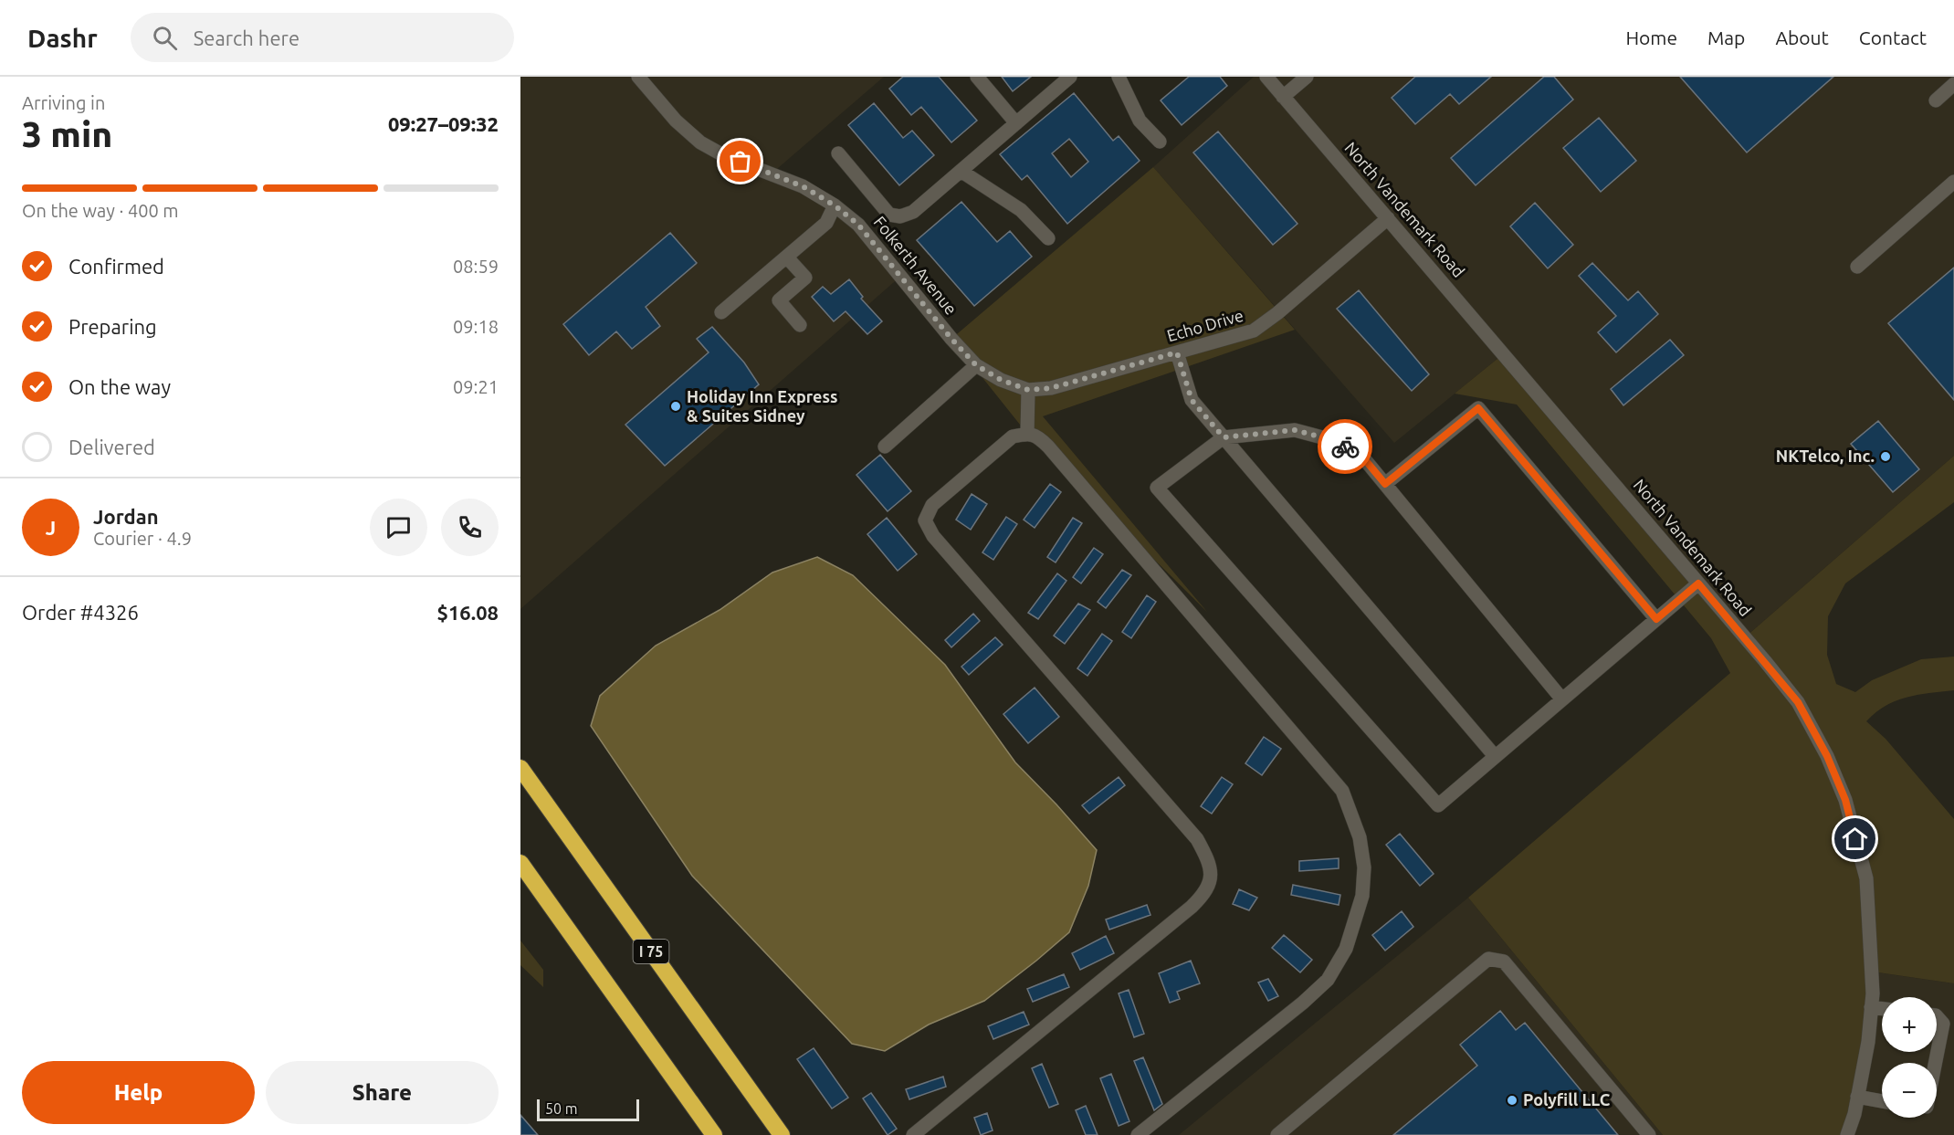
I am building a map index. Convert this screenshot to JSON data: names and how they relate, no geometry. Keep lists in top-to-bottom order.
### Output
{
  "streets": {
    "highway": ["I 75"],
    "street": ["North Vandemark Road", "Folkerth Avenue", "Echo Drive"]
  },
  "crossings": [
    ["North Vandemark Road", "Echo Drive"],
    ["Folkerth Avenue", "Echo Drive"]
  ],
  "places": ["Holiday Inn Express & Suites Sidney", "NKTelco, Inc.", "Polyfill LLC"],
  "scale_bar": "50 m",
  "page": {
    "header": "Dashr",
    "search": "Search here",
    "nav": [
      "Home",
      "Map",
      "About",
      "Contact"
    ],
    "heading": ["3 min", "Arriving in", "09:27–09:32"],
    "panel": [
      "Jordan",
      "Courier · 4.9",
      "Order #4326",
      "$16.08"
    ],
    "bar": "On the way · 400 m",
    "list": [
      ["Confirmed", "08:59"],
      ["Preparing", "09:18"],
      ["On the way", "09:21"],
      "Delivered"
    ],
    "round": "J",
    "map_buttons": ["+", "−"],
    "buttons": ["Help", "Share"],
    "scale": "50 m"
  }
}
